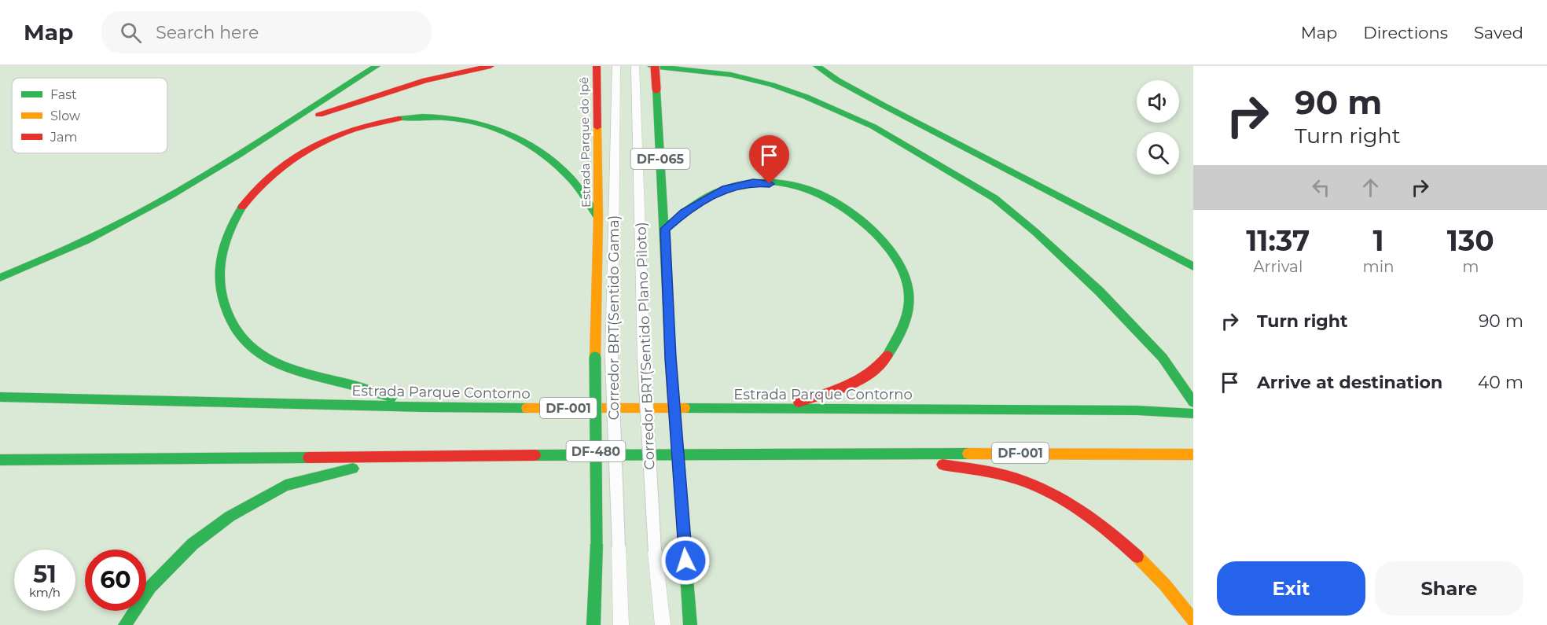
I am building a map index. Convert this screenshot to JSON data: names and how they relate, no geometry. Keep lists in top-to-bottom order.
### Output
{
  "streets": {
    "main road": [
      "Estrada Parque do Ipê",
      "DF-065",
      "Estrada Parque Contorno",
      "DF-001",
      "DF-480"
    ],
    "lane": ["Corredor BRT(Sentido Gama)", "Corredor BRT(Sentido Plano Piloto)"]
  },
  "crossings": [
    ["Estrada Parque do Ipê", "DF-480"]
  ],
  "legend": ["Fast", "Slow", "Jam"],
  "page": {
    "header": "Map",
    "search": "Search here",
    "nav": ["Map", "Directions", "Saved"],
    "turn": ["90 m", "Turn right"],
    "eta": [
      "11:37",
      "Arrival",
      "1",
      "min",
      "130",
      "m"
    ],
    "list": [
      {
        "name": "Turn right",
        "value": "90 m"
      },
      {
        "name": "Arrive at destination",
        "value": "40 m"
      }
    ],
    "speed": "51 km/h",
    "limit": "60",
    "buttons": ["Exit", "Share"]
  }
}
